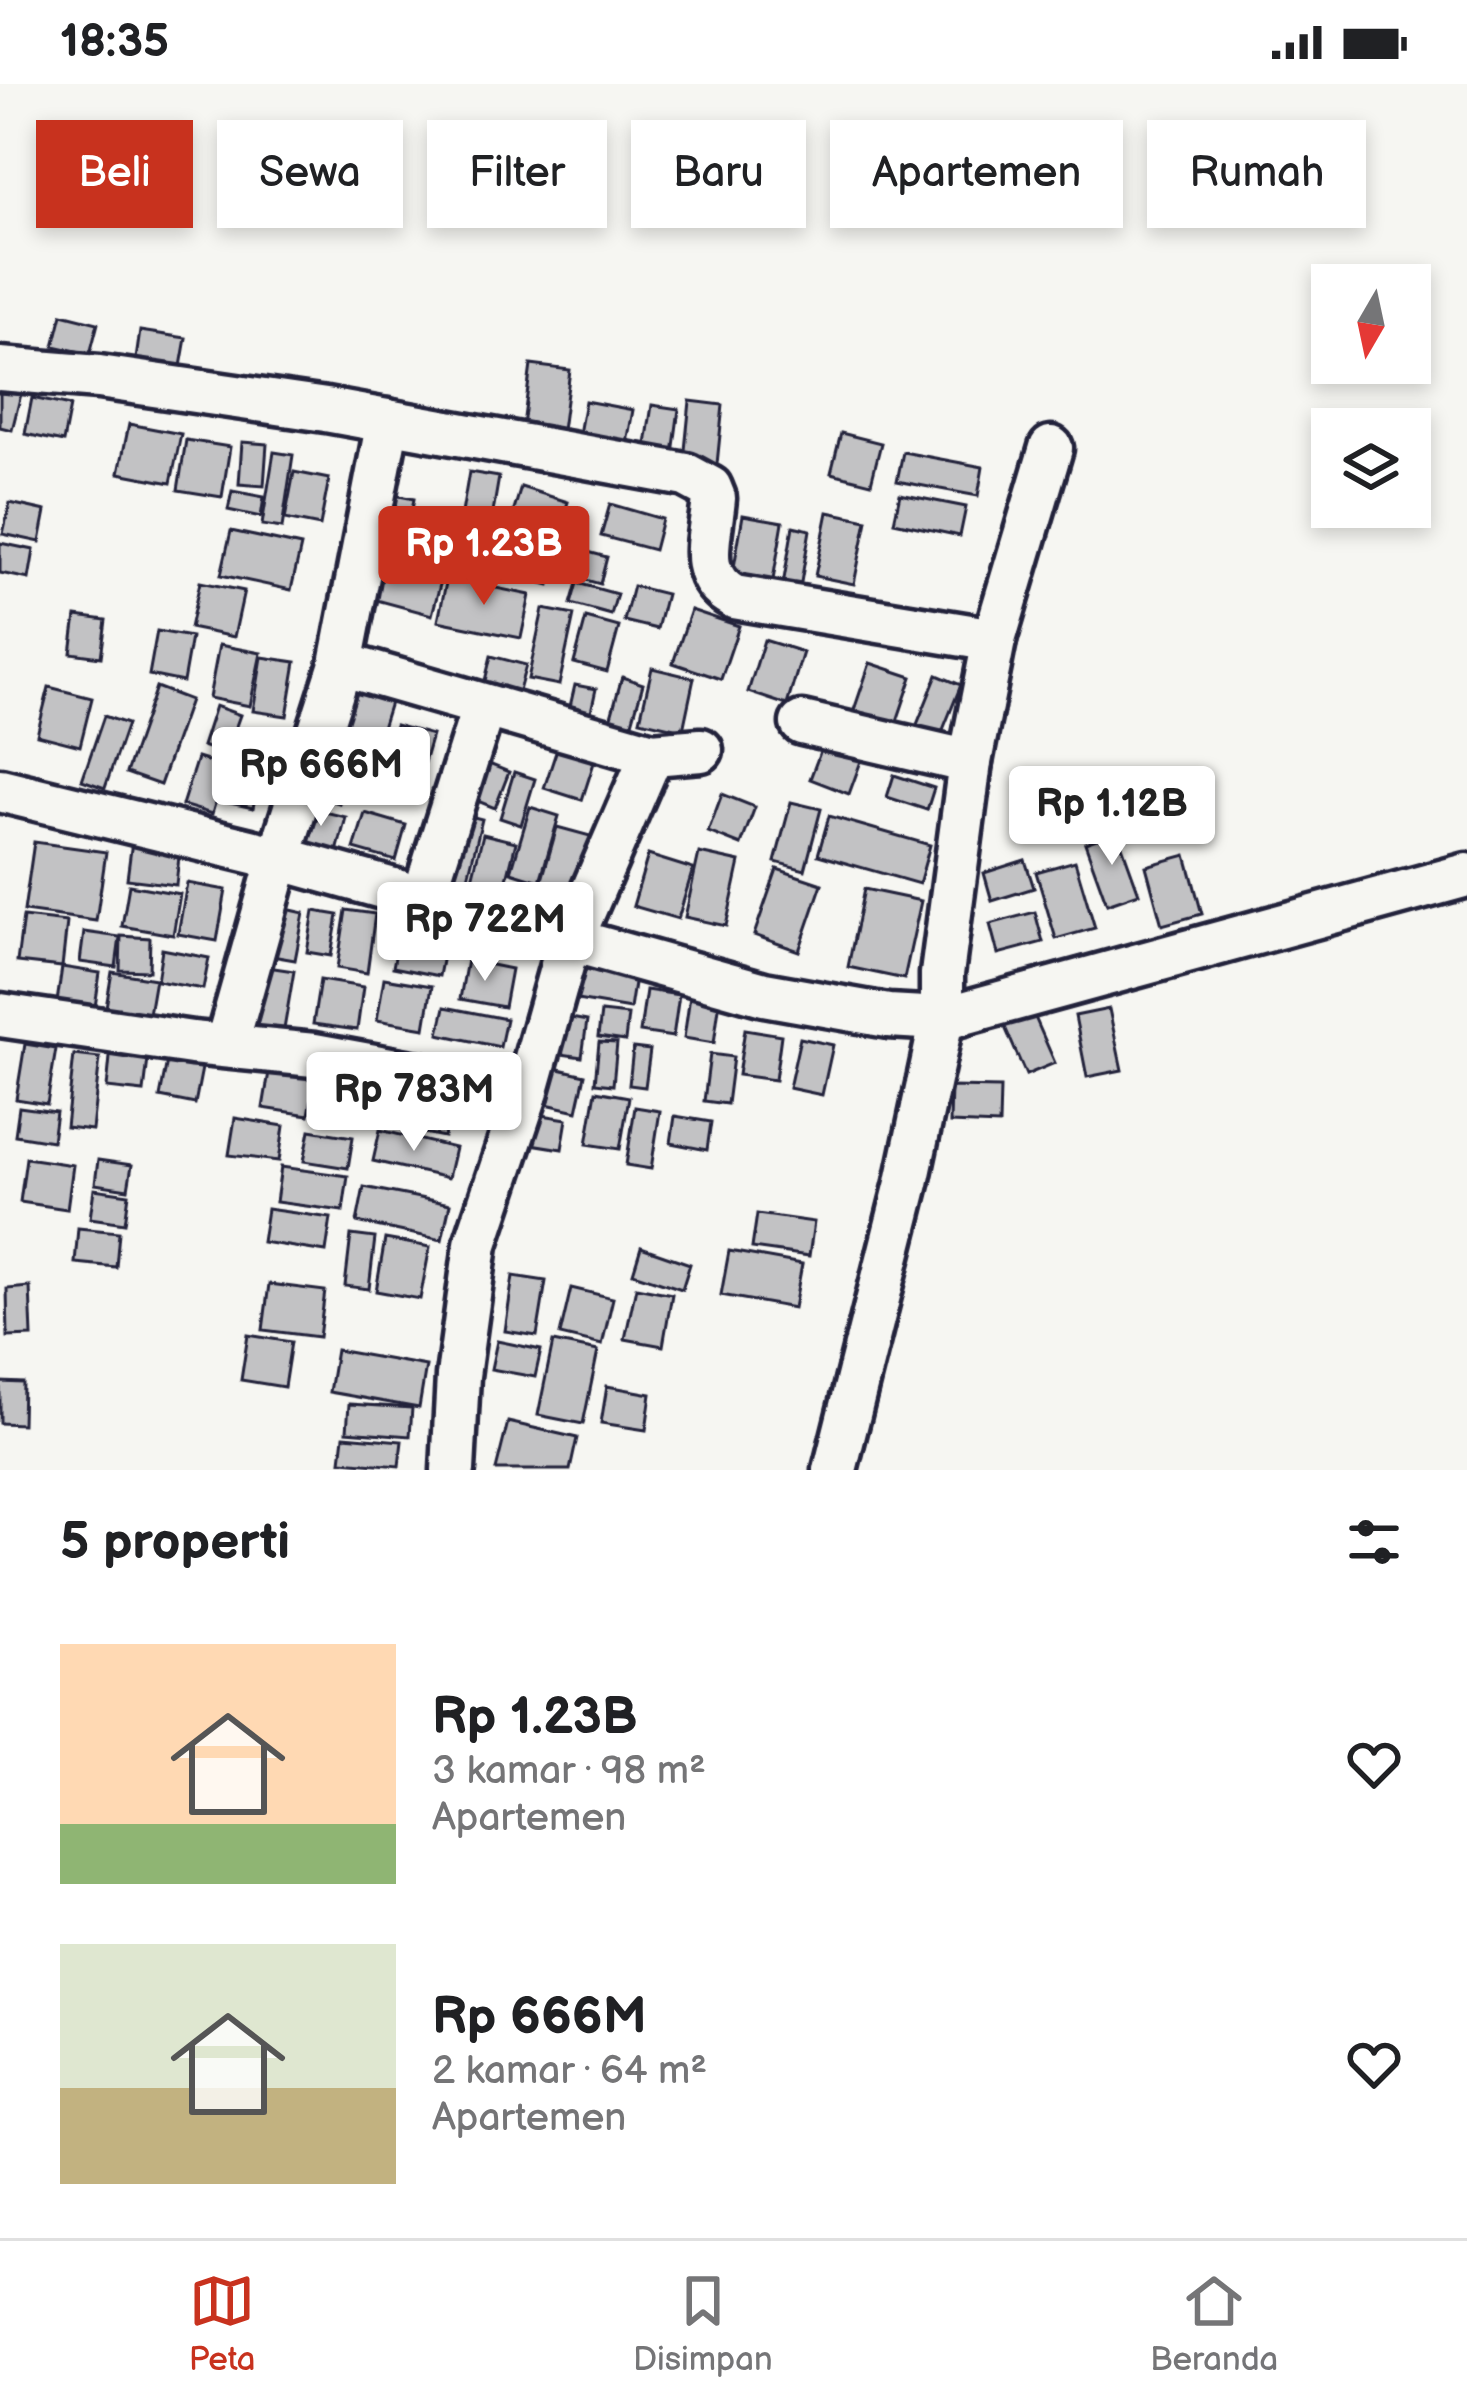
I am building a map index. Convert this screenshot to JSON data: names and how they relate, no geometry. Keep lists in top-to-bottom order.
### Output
{
  "north": "bottom",
  "page": {
    "status": "18:35",
    "chip": [
      "Beli",
      "Sewa",
      "Filter",
      "Baru",
      "Apartemen",
      "Rumah"
    ],
    "price": [
      "Rp 1.23B",
      "Rp 666M",
      "Rp 1.12B",
      "Rp 722M",
      "Rp 783M"
    ],
    "heading": "5 properti",
    "list": [
      {
        "name": "Rp 1.23B",
        "note": "3 kamar · 98 m² · Apartemen"
      },
      {
        "name": "Rp 666M",
        "note": "2 kamar · 64 m² · Apartemen"
      }
    ],
    "tabs": ["Peta", "Disimpan", "Beranda"]
  }
}
